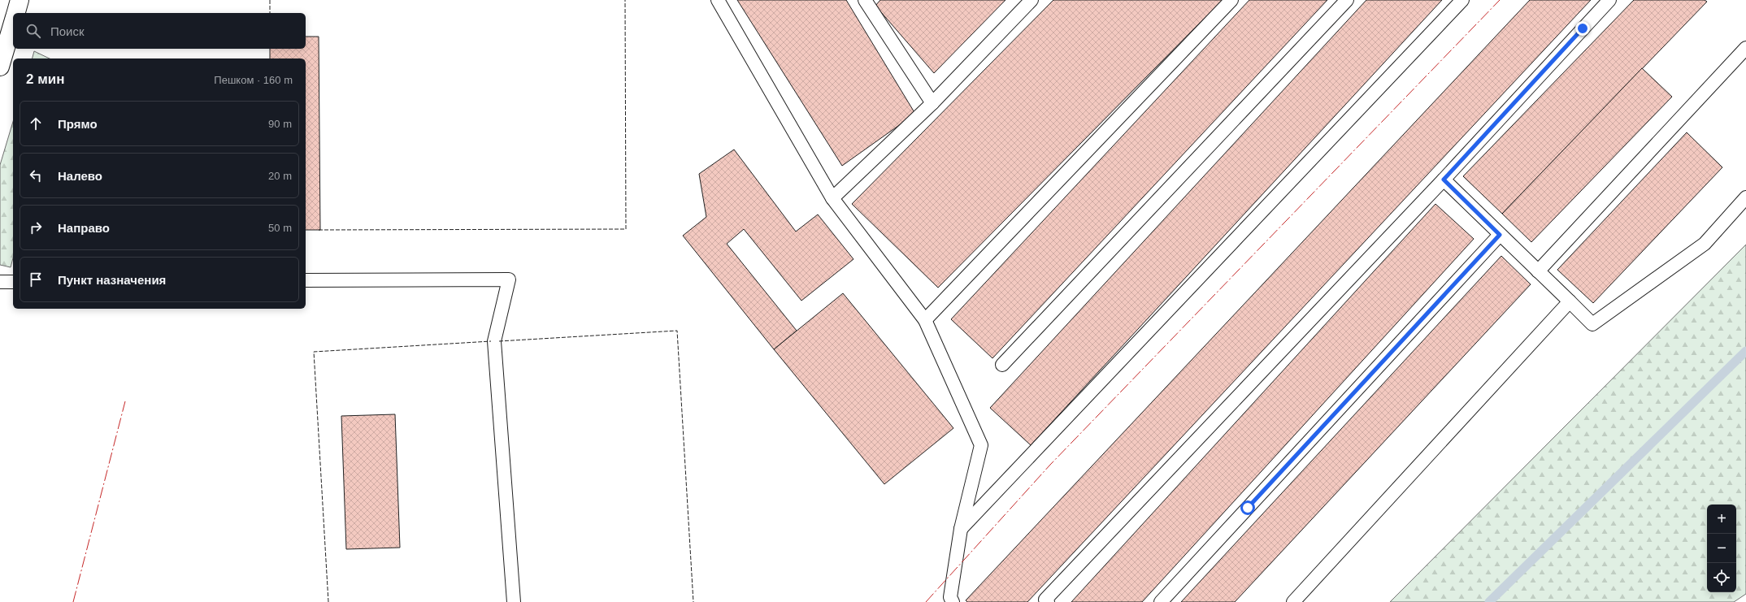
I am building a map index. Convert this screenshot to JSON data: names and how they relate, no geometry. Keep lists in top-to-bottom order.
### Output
{
  "page": {
    "search": "Поиск",
    "heading": ["2 мин", "Пешком · 160 m"],
    "list": [
      ["Прямо", "90 m"],
      ["Налево", "20 m"],
      ["Направо", "50 m"],
      "Пункт назначения"
    ],
    "map_buttons": ["+", "−"]
  }
}
